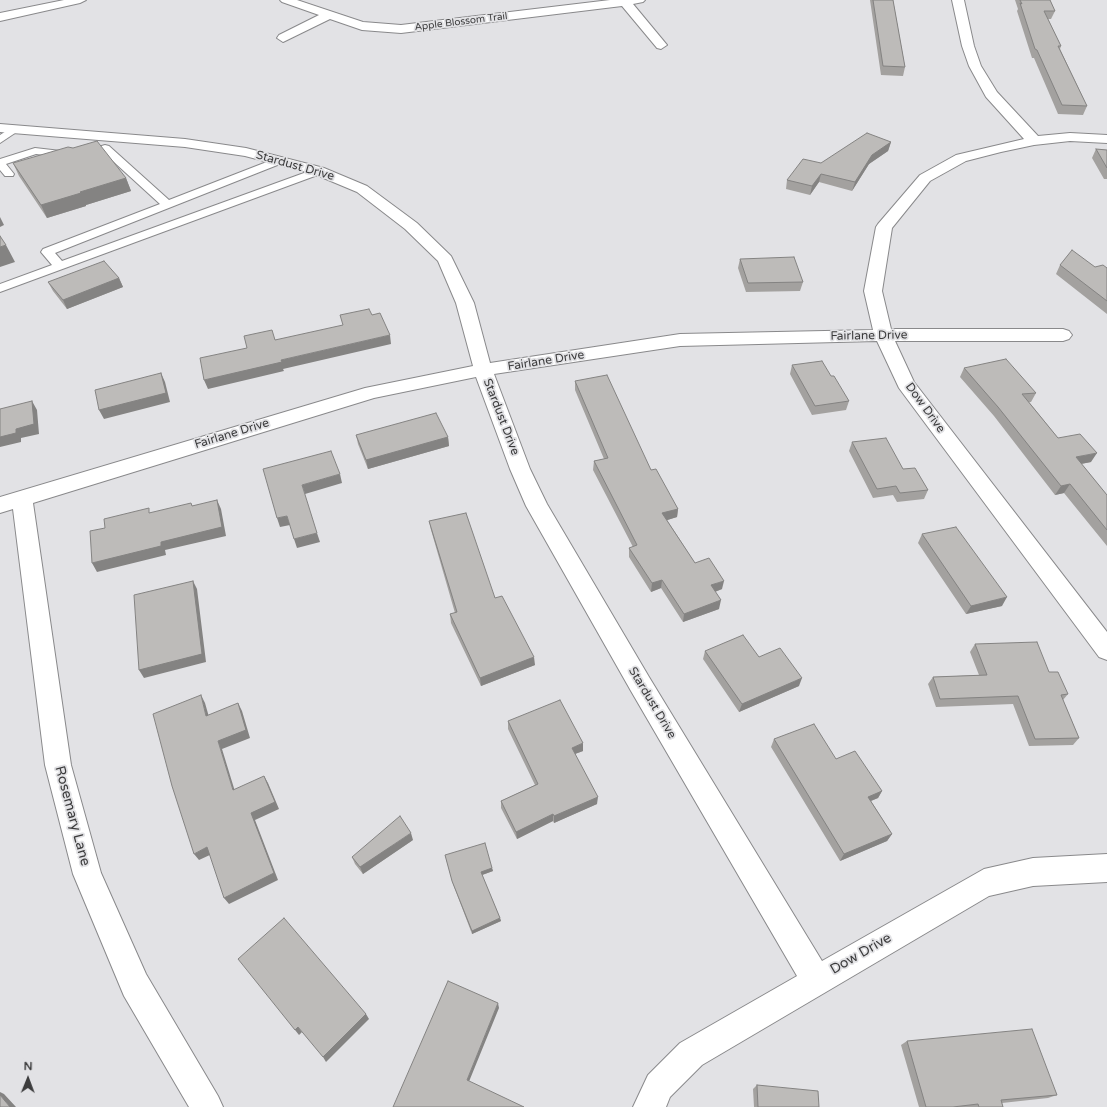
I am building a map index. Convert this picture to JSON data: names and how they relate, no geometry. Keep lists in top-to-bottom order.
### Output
{
  "streets": {
    "street": [
      "Apple Blossom Trail",
      "Stardust Drive",
      "Fairlane Drive",
      "Dow Drive",
      "Rosemary Lane"
    ]
  },
  "crossings": [
    ["Stardust Drive", "Fairlane Drive"],
    ["Stardust Drive", "Dow Drive"],
    ["Fairlane Drive", "Dow Drive"],
    ["Fairlane Drive", "Rosemary Lane"]
  ],
  "north": "top"
}
